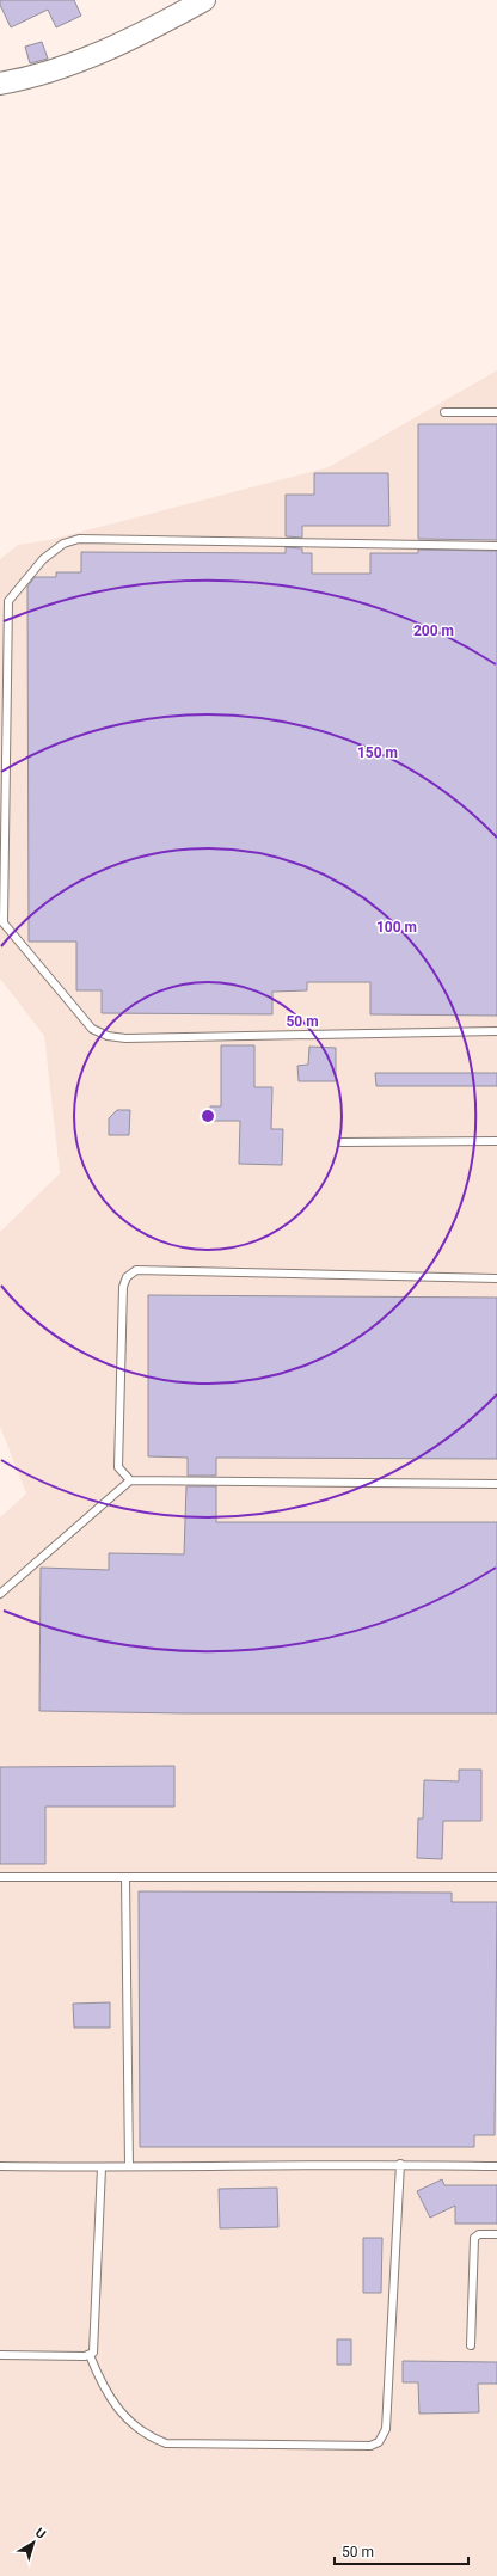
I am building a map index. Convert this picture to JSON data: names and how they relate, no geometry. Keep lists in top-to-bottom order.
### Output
{
  "scale_bar": "50 m",
  "north": "top right",
  "rings": [
    "200 m",
    "150 m",
    "100 m",
    "50 m"
  ]
}
